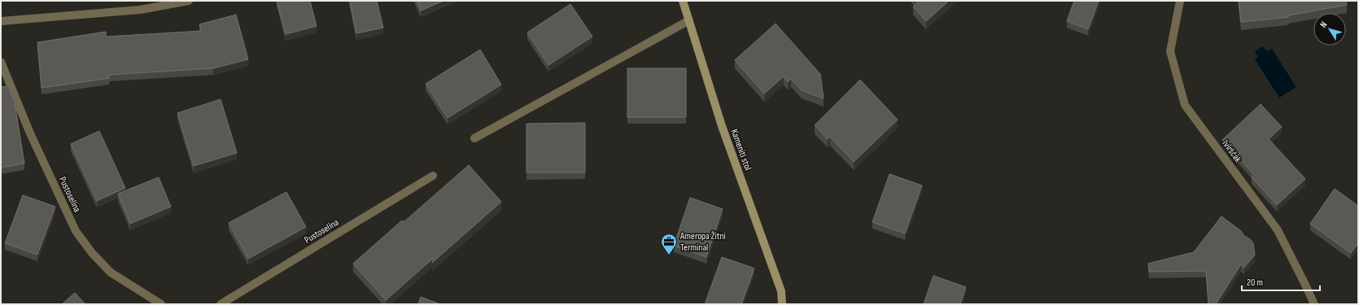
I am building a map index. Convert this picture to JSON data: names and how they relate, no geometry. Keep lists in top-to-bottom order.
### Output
{
  "streets": {
    "main road": ["Kameniti stol"],
    "street": ["Ivirščak", "Pustoselina"]
  },
  "places": {
    "office": ["Ameropa Žitni Terminal"]
  },
  "scale_bar": "20 m",
  "north": "top left"
}
